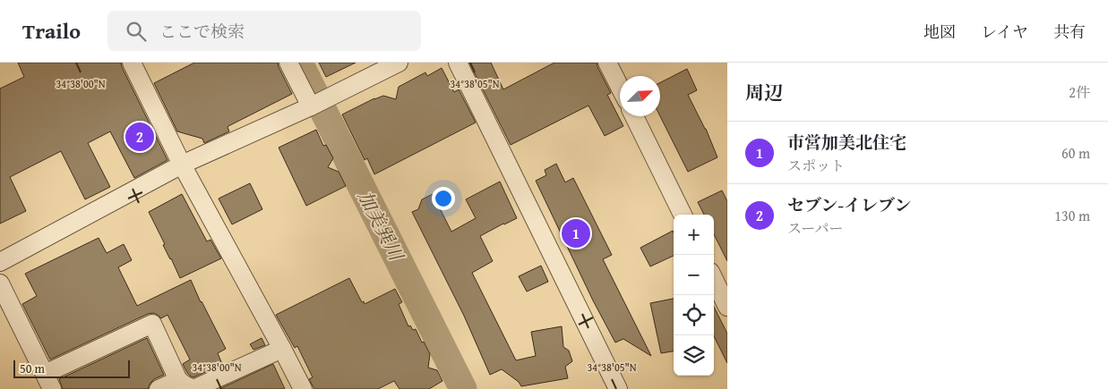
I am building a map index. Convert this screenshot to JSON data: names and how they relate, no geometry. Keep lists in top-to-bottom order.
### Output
{
  "water": ["加美巽川"],
  "scale_bar": "50 m",
  "north": "top right",
  "page": {
    "header": "Trailo",
    "search": "ここで検索",
    "nav": ["地図", "レイヤ", "共有"],
    "heading": ["周辺", "2件"],
    "pins": ["2", "1"],
    "list": [
      {
        "mark": "1",
        "name": "市営加美北住宅",
        "note": "スポット",
        "value": "60 m"
      },
      {
        "mark": "2",
        "name": "セブン-イレブン",
        "note": "スーパー",
        "value": "130 m"
      }
    ],
    "map_buttons": ["+", "−"],
    "scale": "50 m"
  },
  "coordinates": ["34°38'00\"N", "34°38'05\"N"]
}
